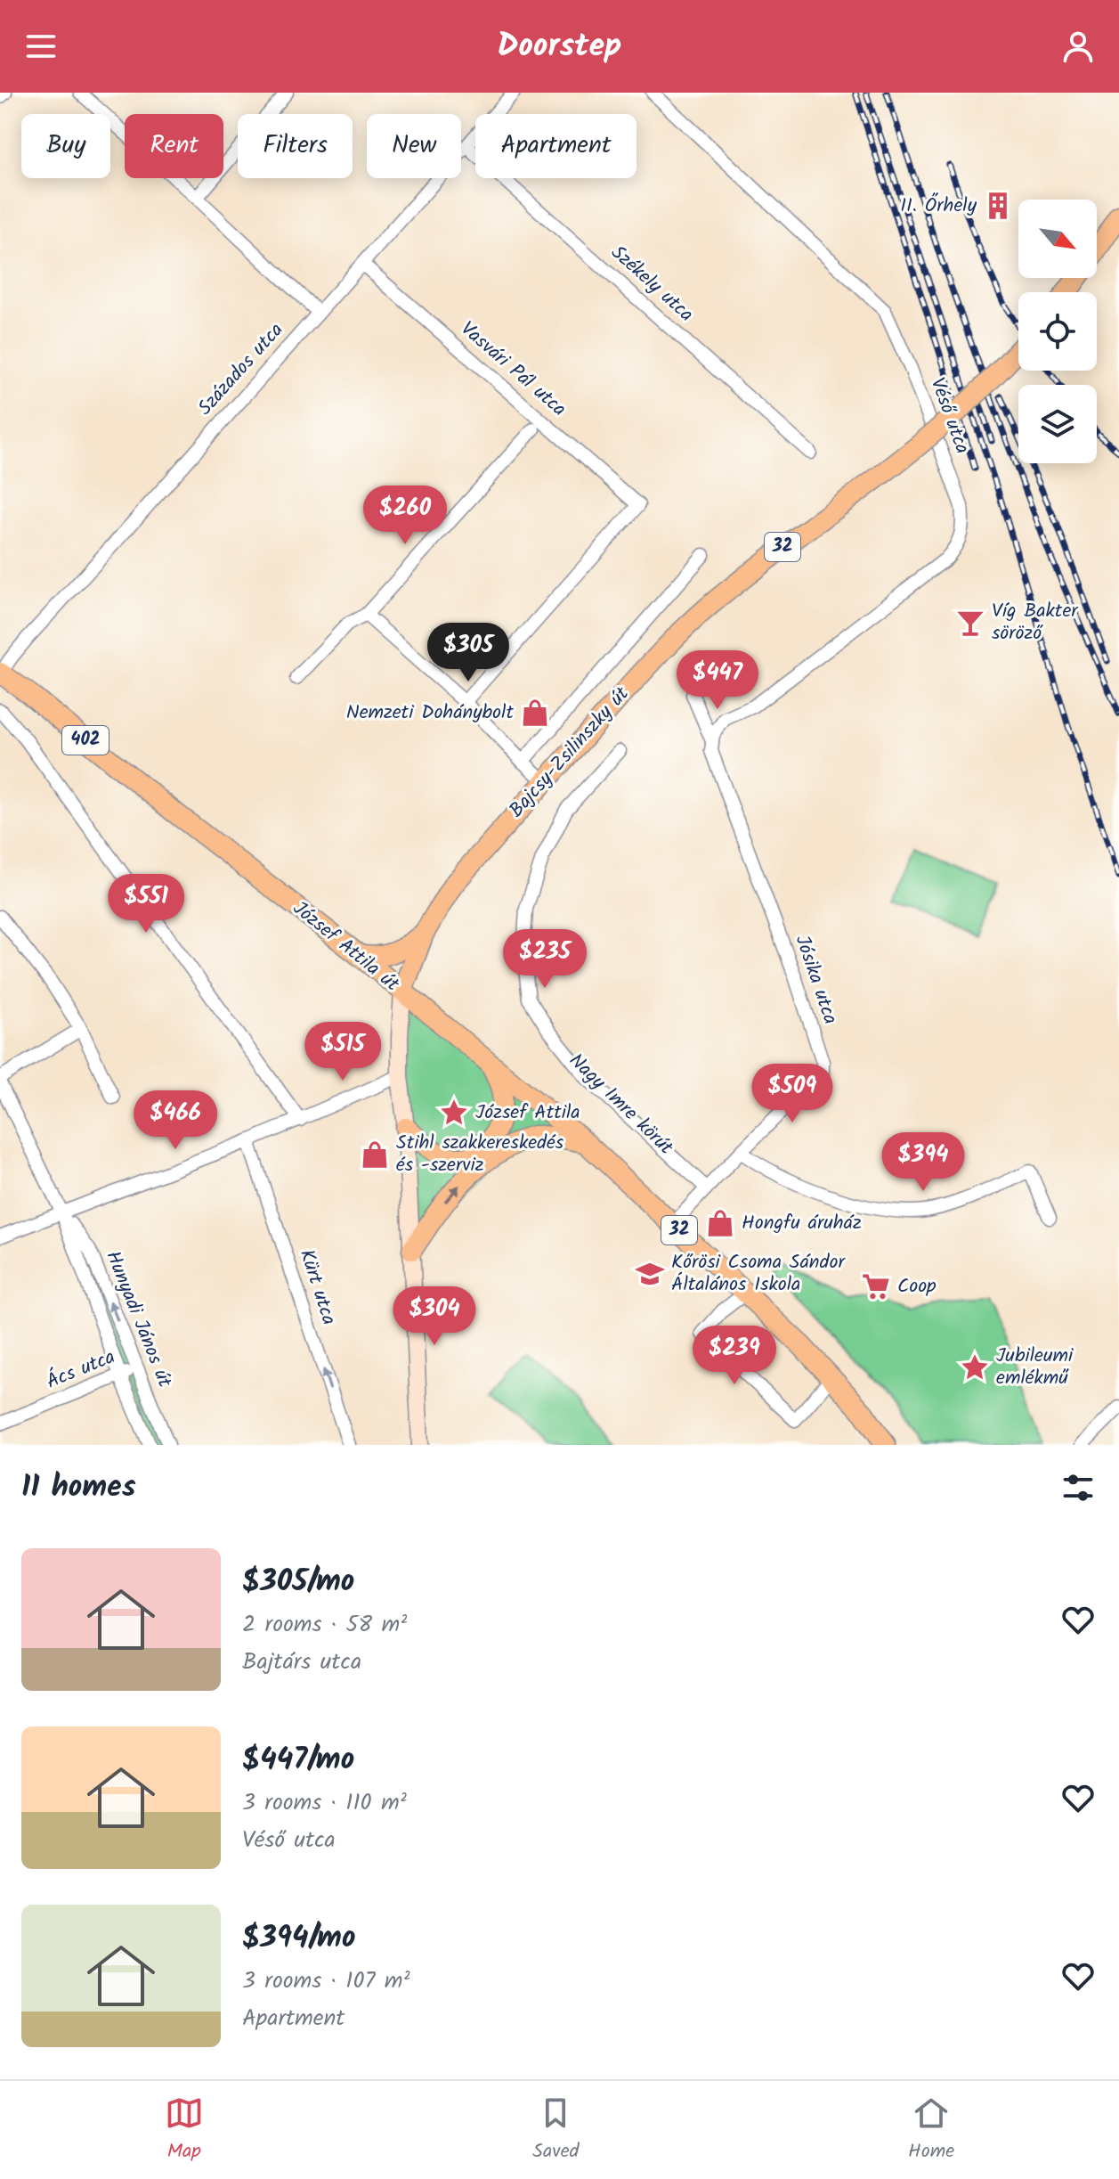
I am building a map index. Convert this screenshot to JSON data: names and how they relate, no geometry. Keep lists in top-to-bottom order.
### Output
{
  "streets": {
    "main road": [
      "32",
      "402",
      "Bajcsy-Zsilinszky út",
      "József Attila út"
    ],
    "street": [
      "Székely utca",
      "Százados utca",
      "Vasvári Pál utca",
      "Véső utca",
      "Jósika utca",
      "Nagy Imre körút",
      "Kürt utca",
      "Hunyadi János út",
      "Ács utca"
    ]
  },
  "crossings": [
    ["Székely utca", "Százados utca"],
    ["Százados utca", "Vasvári Pál utca"],
    ["Százados utca", "József Attila út"],
    ["Véső utca", "Jósika utca"],
    ["32", "Bajcsy-Zsilinszky út"],
    ["32", "József Attila út"],
    ["32", "Jósika utca"],
    ["Bajcsy-Zsilinszky út", "József Attila út"],
    ["Jósika utca", "Nagy Imre körút"],
    ["Hunyadi János út", "Ács utca"]
  ],
  "one_way": ["Kürt utca"],
  "places": {
    "building": ["II. Őrhely"],
    "bar": ["Víg Bakter söröző"],
    "shop": ["Nemzeti Dohánybolt", "Stihl szakkereskedés és -szerviz", "Hongfu áruház"],
    "place": ["József Attila", "Jubileumi emlékmű"],
    "school or university": ["Kőrösi Csoma Sándor Általános Iskola"],
    "supermarket": ["Coop"]
  },
  "north": "bottom right",
  "page": {
    "header": "Doorstep",
    "chip": [
      "Buy",
      "Rent",
      "Filters",
      "New",
      "Apartment"
    ],
    "price": [
      "$260",
      "$305",
      "$447",
      "$551",
      "$235",
      "$515",
      "$509",
      "$466",
      "$394",
      "$304",
      "$239"
    ],
    "heading": "11 homes",
    "list": [
      {
        "name": "$305/mo",
        "note": "2 rooms · 58 m² · Bajtárs utca"
      },
      {
        "name": "$447/mo",
        "note": "3 rooms · 110 m² · Véső utca"
      },
      {
        "name": "$394/mo",
        "note": "3 rooms · 107 m² · Apartment"
      }
    ],
    "tabs": ["Map", "Saved", "Home"]
  }
}
